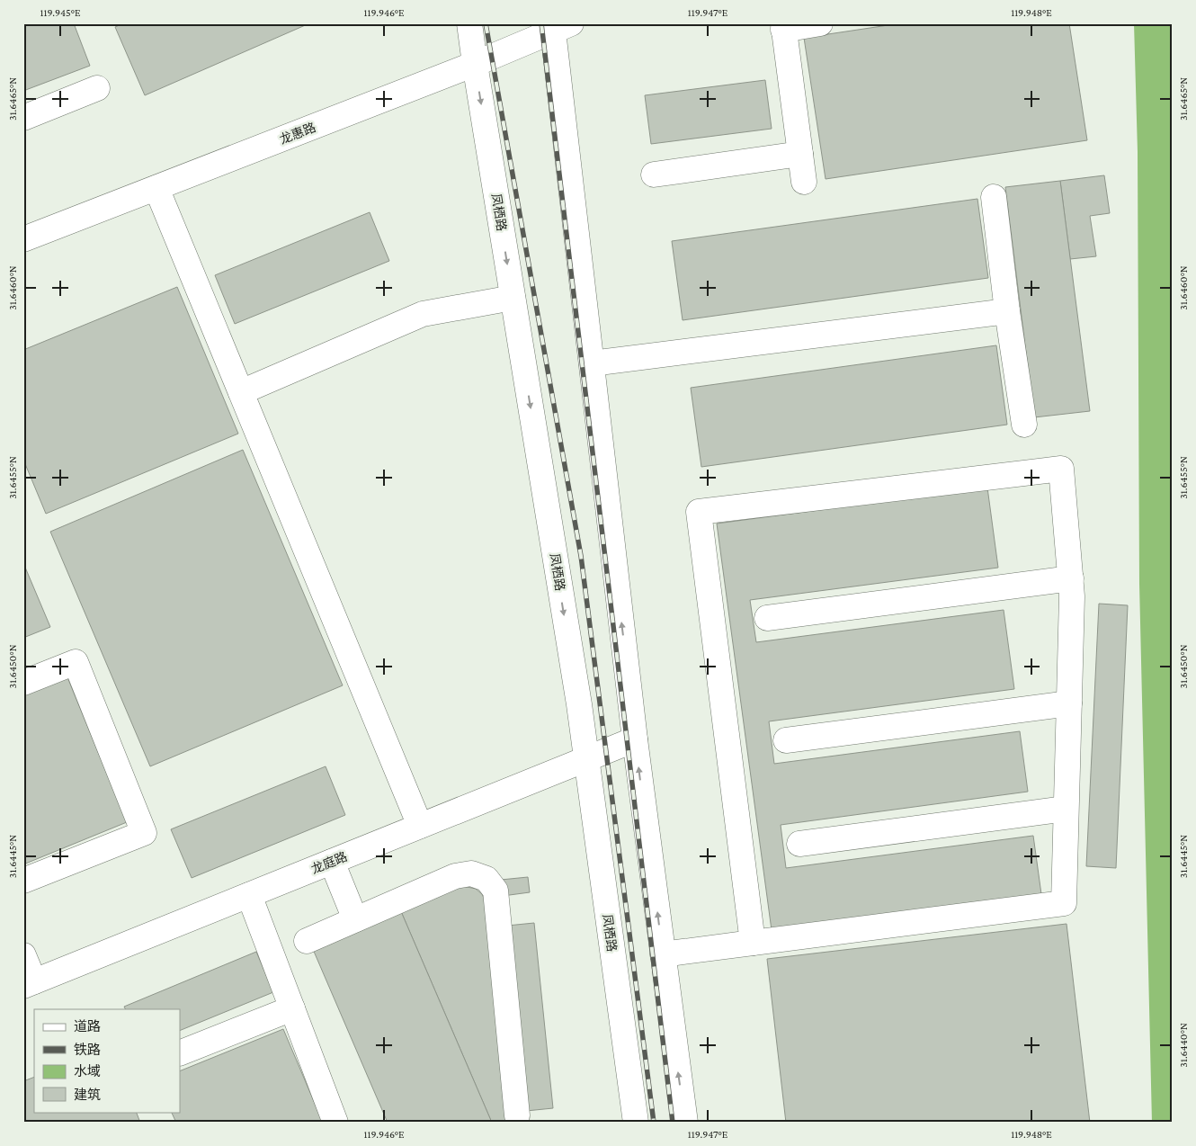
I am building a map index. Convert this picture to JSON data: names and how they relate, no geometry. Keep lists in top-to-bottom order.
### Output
{
  "streets": {
    "main road": ["龙惠路", "凤栖路", "龙庭路"]
  },
  "crossings": [
    ["龙惠路", "凤栖路"],
    ["凤栖路", "龙庭路"]
  ],
  "legend": [
    "道路",
    "铁路",
    "水域",
    "建筑"
  ],
  "coordinates": [
    "119.945°E",
    "119.946°E",
    "119.947°E",
    "119.948°E",
    "31.6465°N",
    "31.6460°N",
    "31.6455°N",
    "31.6450°N",
    "31.6445°N",
    "31.6440°N"
  ]
}
